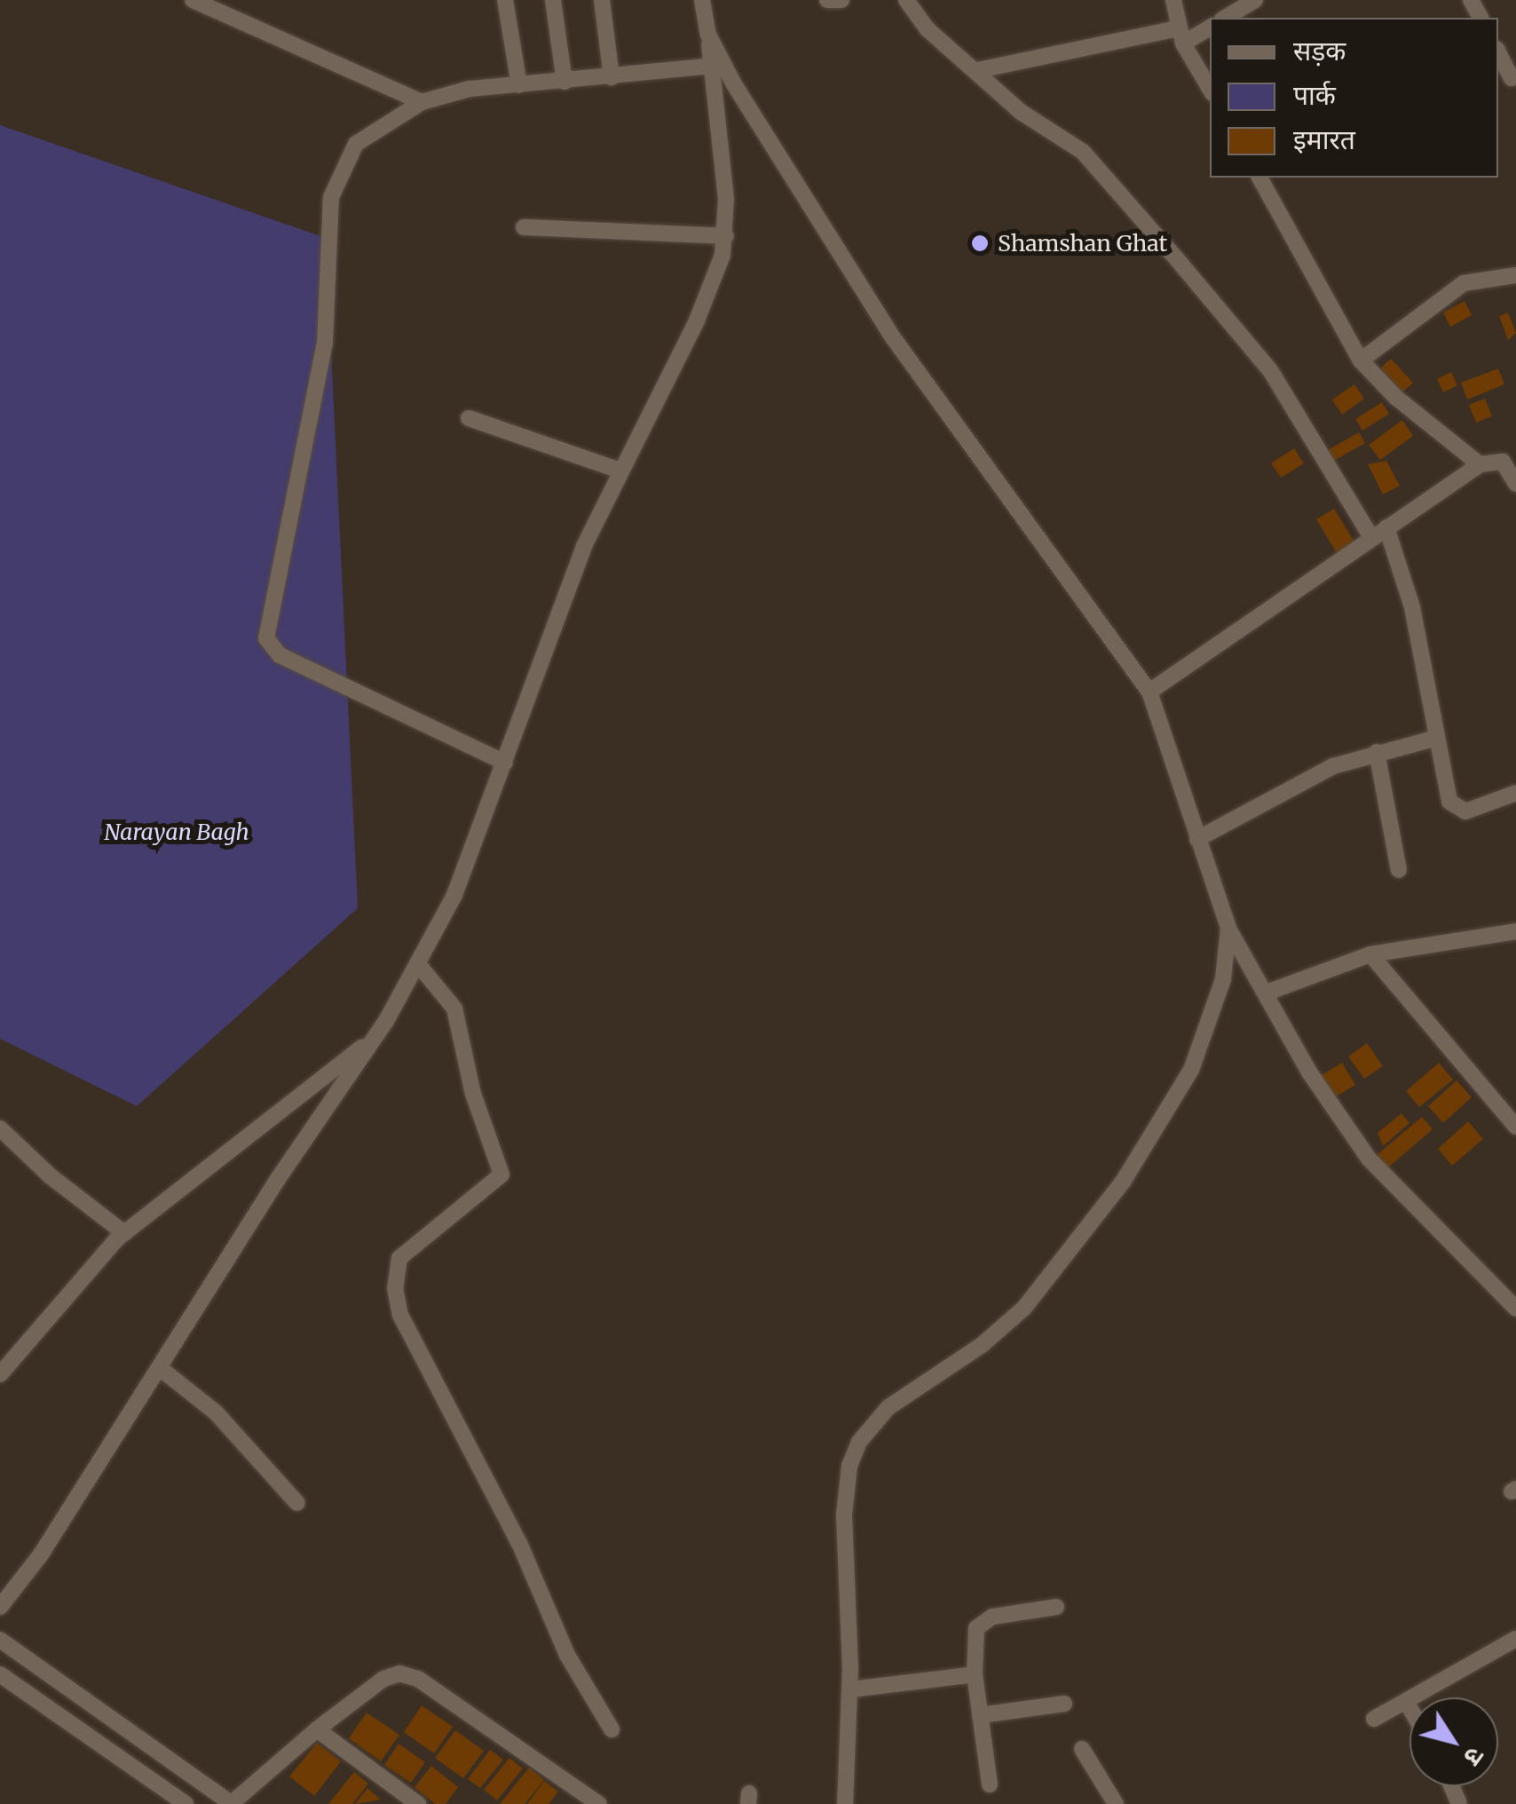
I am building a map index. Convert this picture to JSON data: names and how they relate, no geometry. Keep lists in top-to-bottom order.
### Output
{
  "parks": ["Narayan Bagh"],
  "places": ["Shamshan Ghat"],
  "legend": ["सड़क", "पार्क", "इमारत"],
  "north": "bottom right"
}
